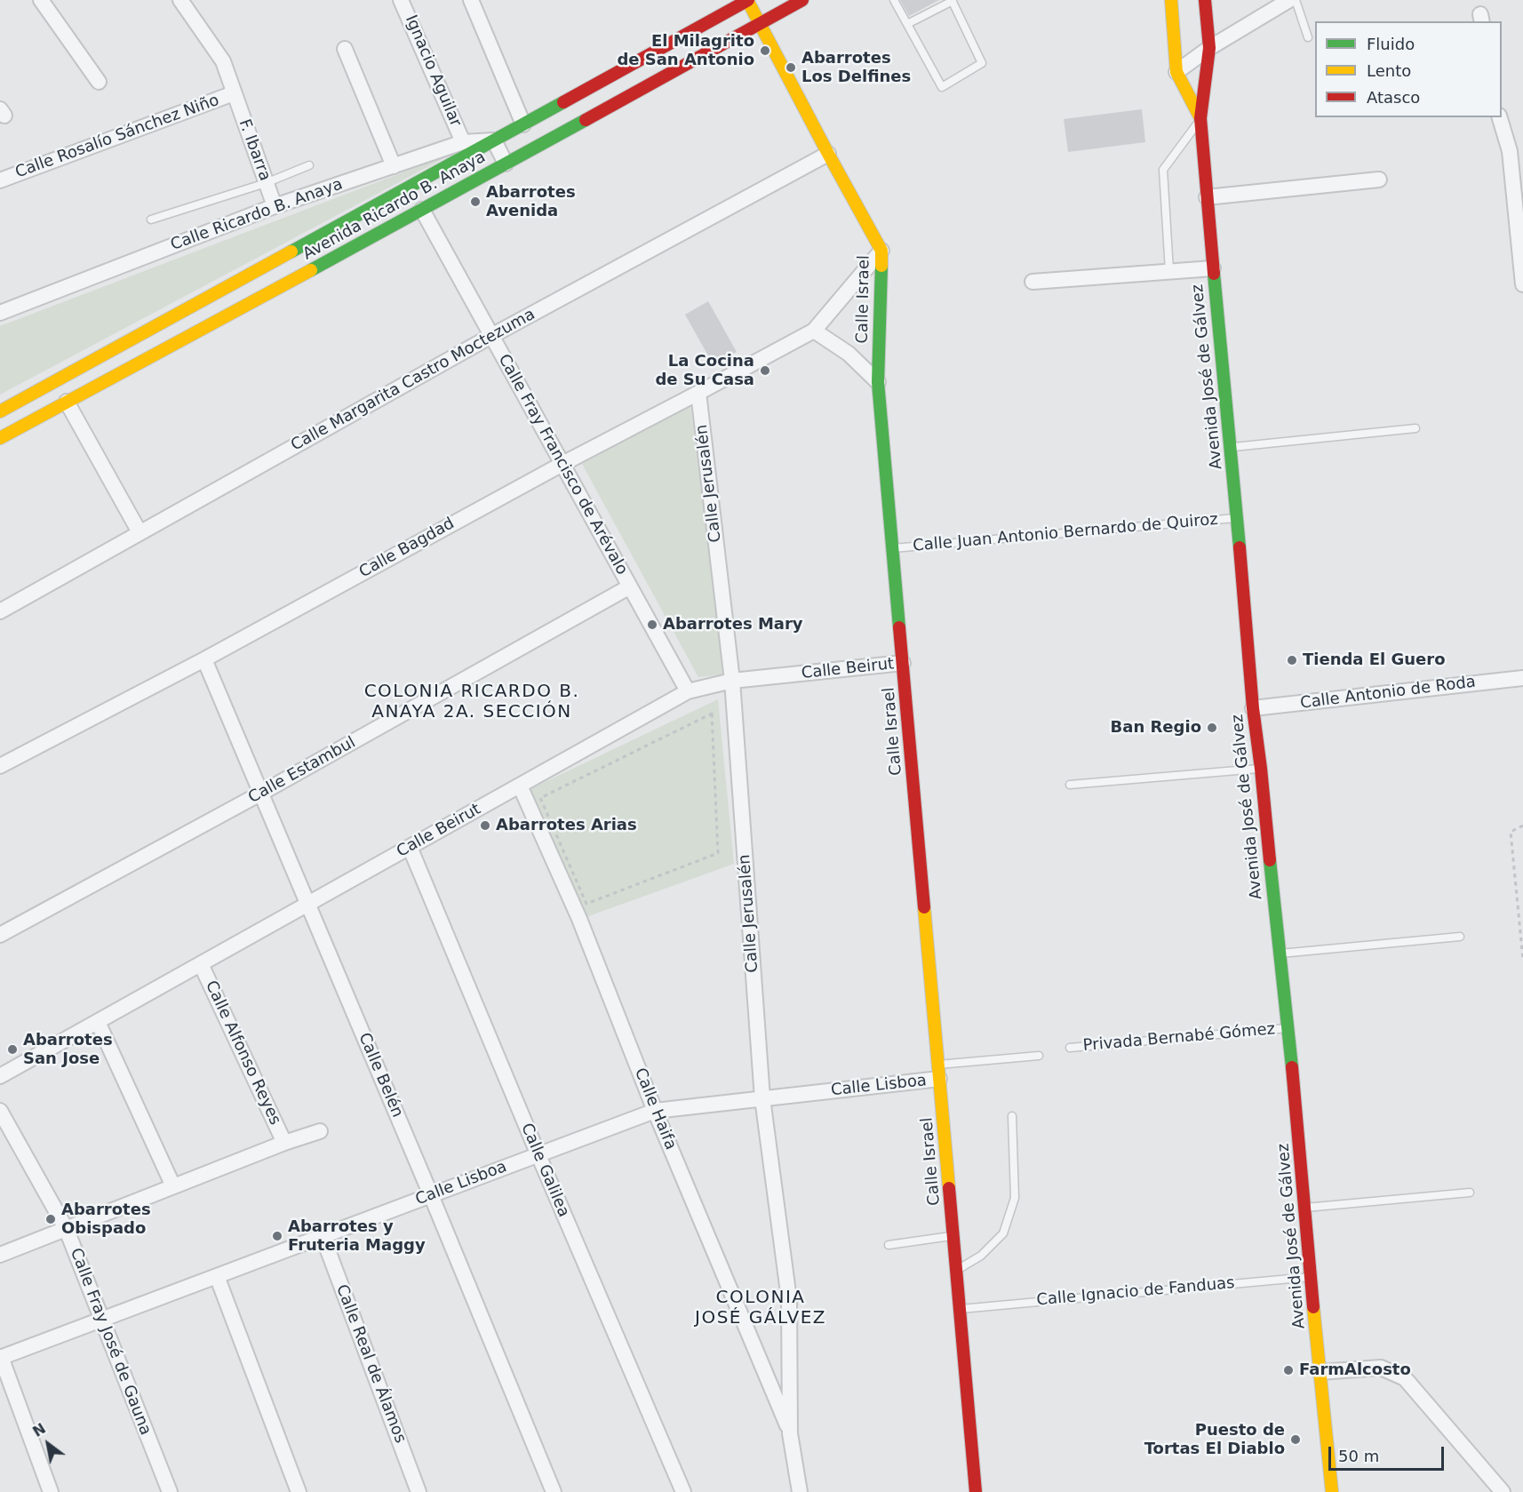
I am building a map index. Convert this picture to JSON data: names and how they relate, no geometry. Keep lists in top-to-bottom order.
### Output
{
  "streets": {
    "main road": ["Avenida Ricardo B. Anaya", "Calle Israel", "Avenida José de Gálvez"],
    "street": [
      "Ignacio Aguilar",
      "Calle Rosalío Sánchez Niño",
      "F. Ibarra",
      "Calle Ricardo B. Anaya",
      "Calle Margarita Castro Moctezuma",
      "Calle Fray Francisco de Arévalo",
      "Calle Jerusalén",
      "Calle Bagdad",
      "Calle Beirut",
      "Calle Antonio de Roda",
      "Calle Estambul",
      "Calle Alfonso Reyes",
      "Calle Belén",
      "Calle Lisboa",
      "Calle Haifa",
      "Calle Galilea",
      "Calle Fray José de Gauna",
      "Calle Real de Álamos"
    ],
    "lane": ["Calle Juan Antonio Bernardo de Quiroz", "Privada Bernabé Gómez", "Calle Ignacio de Fanduas"]
  },
  "crossings": [
    ["Ignacio Aguilar", "Calle Ricardo B. Anaya"],
    ["Calle Rosalío Sánchez Niño", "F. Ibarra"],
    ["F. Ibarra", "Calle Ricardo B. Anaya"],
    ["Avenida Ricardo B. Anaya", "Calle Ricardo B. Anaya"],
    ["Avenida Ricardo B. Anaya", "Calle Israel"],
    ["Avenida Ricardo B. Anaya", "Calle Fray Francisco de Arévalo"],
    ["Calle Israel", "Calle Margarita Castro Moctezuma"],
    ["Calle Israel", "Calle Juan Antonio Bernardo de Quiroz"],
    ["Calle Israel", "Calle Bagdad"],
    ["Calle Israel", "Calle Beirut"],
    ["Calle Israel", "Calle Lisboa"],
    ["Calle Israel", "Calle Ignacio de Fanduas"],
    ["Avenida José de Gálvez", "Calle Juan Antonio Bernardo de Quiroz"],
    ["Avenida José de Gálvez", "Calle Antonio de Roda"],
    ["Avenida José de Gálvez", "Privada Bernabé Gómez"],
    ["Avenida José de Gálvez", "Calle Ignacio de Fanduas"],
    ["Calle Margarita Castro Moctezuma", "Calle Fray Francisco de Arévalo"],
    ["Calle Fray Francisco de Arévalo", "Calle Bagdad"],
    ["Calle Fray Francisco de Arévalo", "Calle Beirut"],
    ["Calle Fray Francisco de Arévalo", "Calle Estambul"],
    ["Calle Jerusalén", "Calle Bagdad"],
    ["Calle Jerusalén", "Calle Beirut"],
    ["Calle Jerusalén", "Calle Lisboa"],
    ["Calle Jerusalén", "Calle Haifa"],
    ["Calle Bagdad", "Calle Belén"],
    ["Calle Beirut", "Calle Alfonso Reyes"],
    ["Calle Beirut", "Calle Belén"],
    ["Calle Beirut", "Calle Haifa"],
    ["Calle Beirut", "Calle Galilea"],
    ["Calle Estambul", "Calle Belén"],
    ["Calle Belén", "Calle Lisboa"],
    ["Calle Lisboa", "Calle Haifa"],
    ["Calle Lisboa", "Calle Galilea"],
    ["Calle Lisboa", "Calle Fray José de Gauna"],
    ["Calle Lisboa", "Calle Real de Álamos"]
  ],
  "districts": ["COLONIA RICARDO B. ANAYA 2A. SECCIÓN", "COLONIA JOSÉ GÁLVEZ"],
  "places": [
    "El Milagrito de San Antonio",
    "Abarrotes Los Delfines",
    "Abarrotes Avenida",
    "La Cocina de Su Casa",
    "Abarrotes Mary",
    "Tienda El Guero",
    "Ban Regio",
    "Abarrotes Arias",
    "Abarrotes San Jose",
    "Abarrotes Obispado",
    "Abarrotes y Fruteria Maggy",
    "FarmAlcosto",
    "Puesto de Tortas El Diablo"
  ],
  "legend": ["Fluido", "Lento", "Atasco"],
  "scale_bar": "50 m",
  "north": "top left"
}
